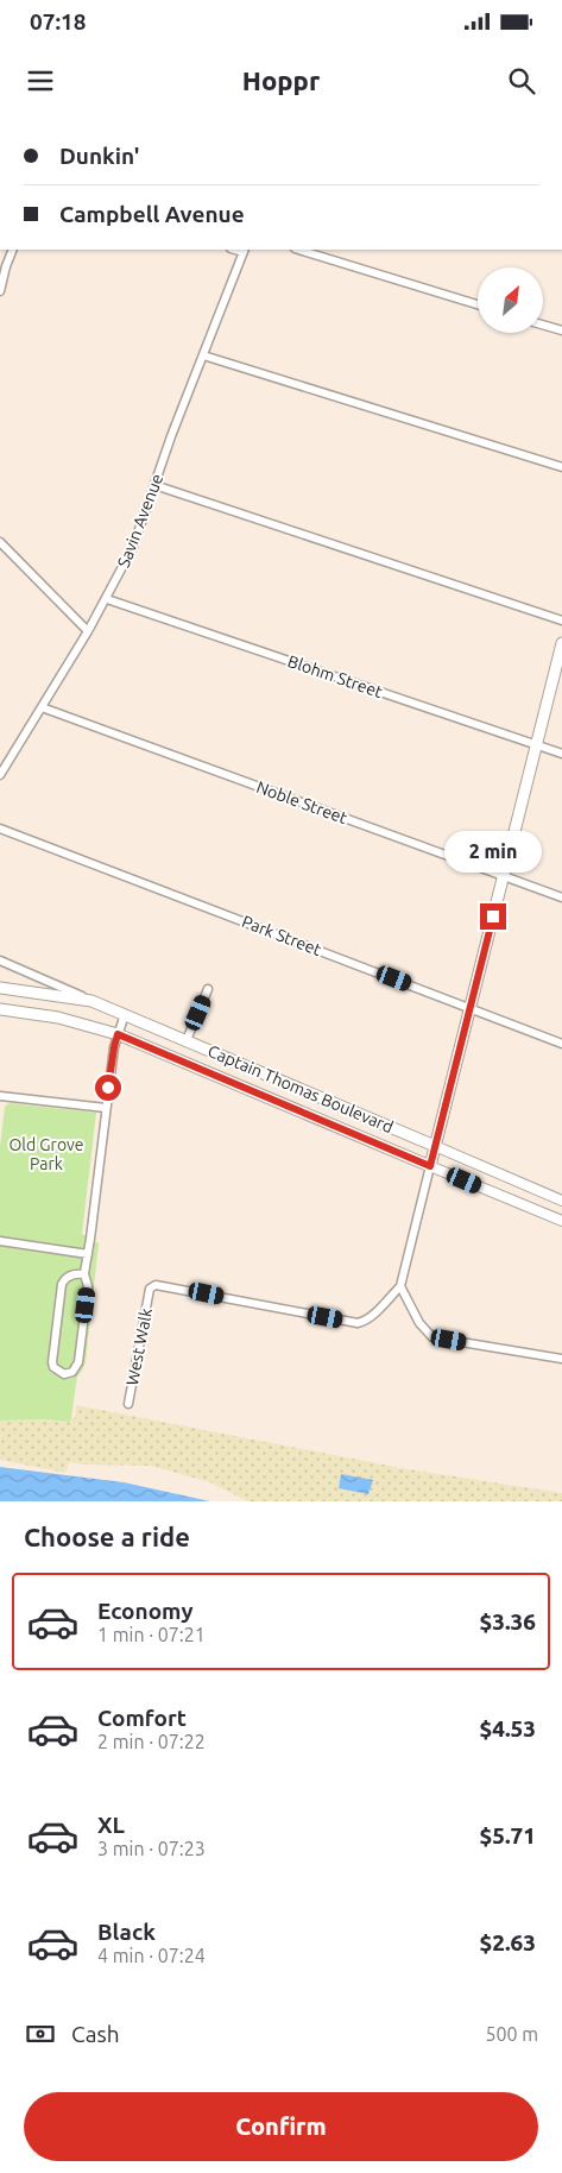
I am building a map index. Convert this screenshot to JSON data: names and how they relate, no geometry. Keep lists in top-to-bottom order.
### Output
{
  "streets": {
    "main road": ["Captain Thomas Boulevard"],
    "street": [
      "Savin Avenue",
      "Blohm Street",
      "Noble Street",
      "Park Street",
      "West Walk"
    ]
  },
  "crossings": [
    ["Savin Avenue", "Blohm Street"],
    ["Savin Avenue", "Noble Street"]
  ],
  "parks": ["Old Grove Park"],
  "north": "top right",
  "page": {
    "status": "07:18",
    "header": "Hoppr",
    "banner": ["Dunkin'", "Campbell Avenue"],
    "bubble": "2 min",
    "heading": "Choose a ride",
    "list": [
      {
        "name": "Economy",
        "note": "1 min · 07:21",
        "value": "$3.36"
      },
      {
        "name": "Comfort",
        "note": "2 min · 07:22",
        "value": "$4.53"
      },
      {
        "name": "XL",
        "note": "3 min · 07:23",
        "value": "$5.71"
      },
      {
        "name": "Black",
        "note": "4 min · 07:24",
        "value": "$2.63"
      }
    ],
    "pay": ["Cash", "500 m"],
    "buttons": "Confirm"
  }
}
